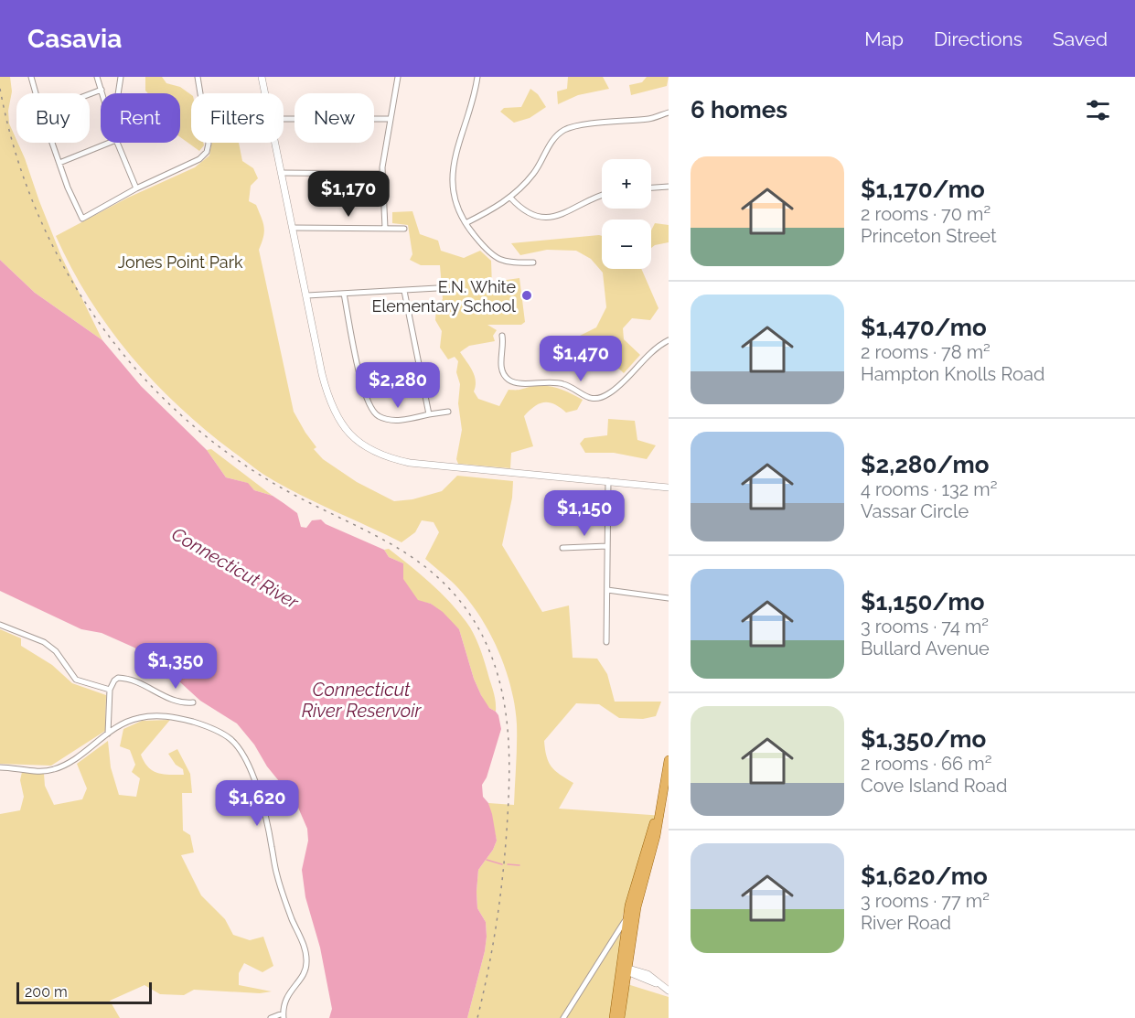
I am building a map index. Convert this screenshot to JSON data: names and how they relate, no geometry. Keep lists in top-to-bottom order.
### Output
{
  "water": ["Connecticut River", "Connecticut River Reservoir"],
  "parks": ["Jones Point Park"],
  "places": ["E.N. White Elementary School"],
  "scale_bar": "200 m",
  "page": {
    "header": "Casavia",
    "nav": ["Map", "Directions", "Saved"],
    "heading": "6 homes",
    "chip": [
      "Buy",
      "Rent",
      "Filters",
      "New"
    ],
    "list": [
      {
        "name": "$1,170/mo",
        "note": "2 rooms · 70 m² · Princeton Street"
      },
      {
        "name": "$1,470/mo",
        "note": "2 rooms · 78 m² · Hampton Knolls Road"
      },
      {
        "name": "$2,280/mo",
        "note": "4 rooms · 132 m² · Vassar Circle"
      },
      {
        "name": "$1,150/mo",
        "note": "3 rooms · 74 m² · Bullard Avenue"
      },
      {
        "name": "$1,350/mo",
        "note": "2 rooms · 66 m² · Cove Island Road"
      },
      {
        "name": "$1,620/mo",
        "note": "3 rooms · 77 m² · River Road"
      }
    ],
    "map_buttons": ["+", "−"],
    "price": [
      "$1,170",
      "$1,470",
      "$2,280",
      "$1,150",
      "$1,350",
      "$1,620"
    ],
    "scale": "200 m"
  }
}
